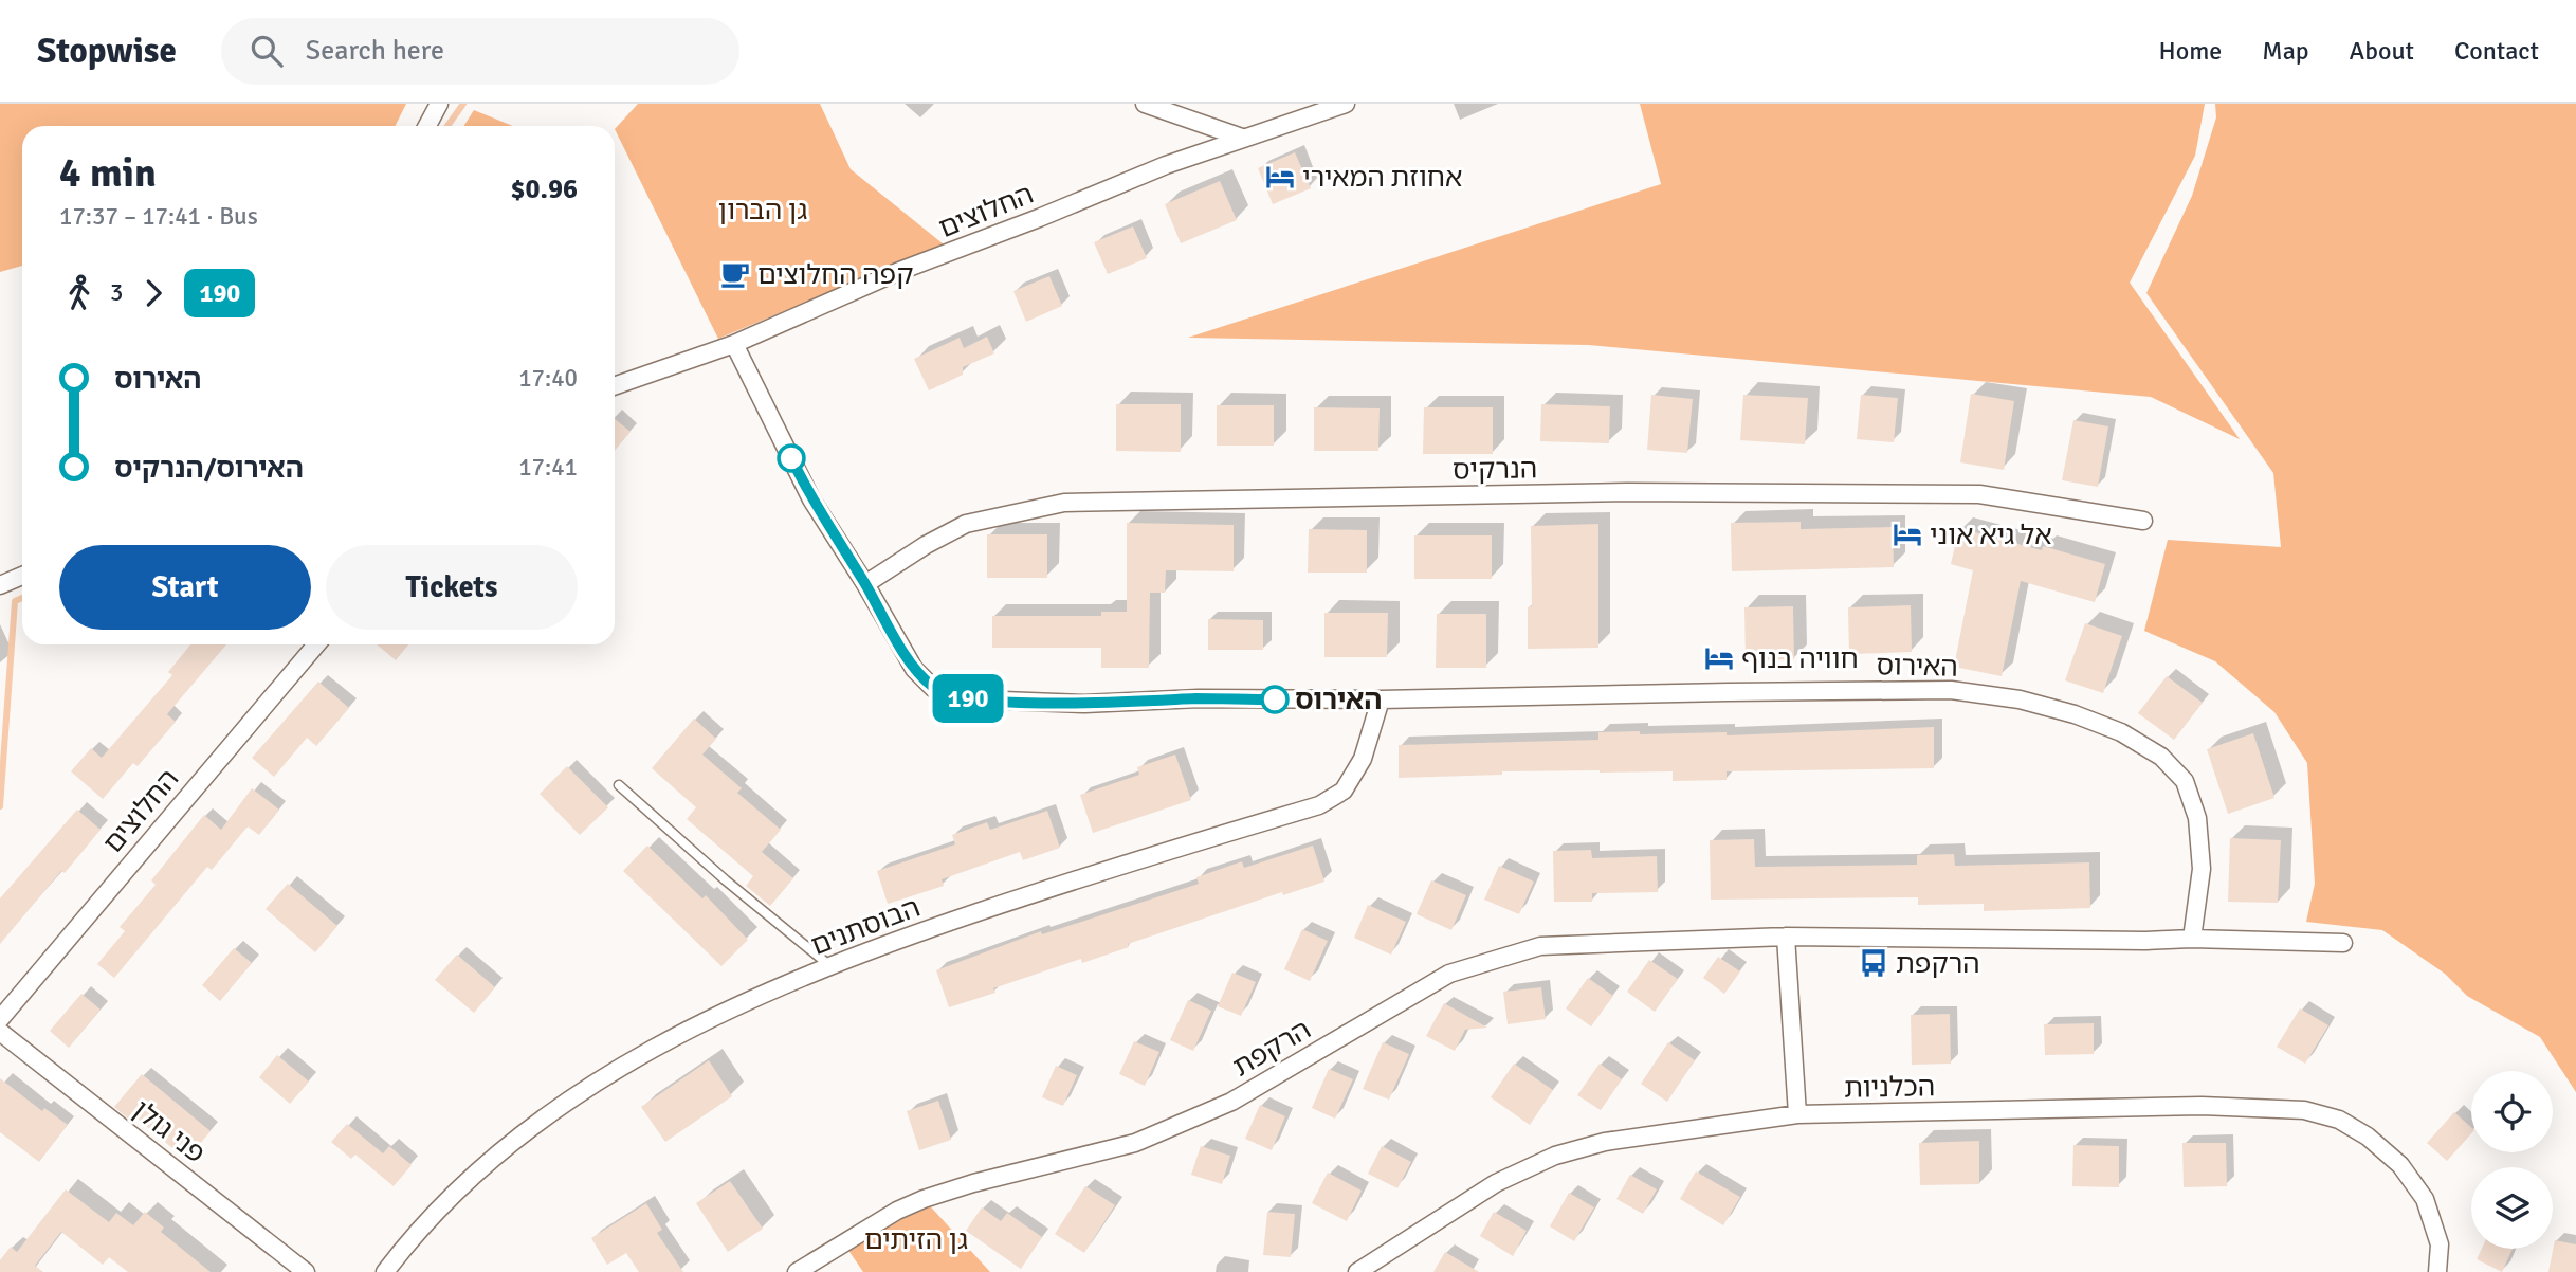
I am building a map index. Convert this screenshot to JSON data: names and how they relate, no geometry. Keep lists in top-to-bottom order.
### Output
{
  "streets": {
    "street": [
      "החלוצים",
      "הנרקיס",
      "האירוס",
      "הבוסתנים",
      "הרקפת",
      "הכלניות",
      "פני גולן"
    ]
  },
  "crossings": [
    ["החלוצים", "האירוס"],
    ["הנרקיס", "האירוס"],
    ["האירוס", "הבוסתנים"],
    ["האירוס", "הרקפת"]
  ],
  "parks": ["גן הברון", "גן הזיתים"],
  "places": {
    "hotel": ["אחוזת המאירי", "אל גיא אוני", "חוויה בנוף"],
    "cafe": ["קפה החלוצים"],
    "other": ["האירוס"],
    "bus stop": ["הרקפת"]
  },
  "lines": ["bus line 190"],
  "page": {
    "header": "Stopwise",
    "search": "Search here",
    "nav": [
      "Home",
      "Map",
      "About",
      "Contact"
    ],
    "on_map": "190",
    "heading": ["4 min", "17:37 – 17:41 · Bus", "$0.96"],
    "legs": ["3", "190"],
    "list": [
      {
        "name": "האירוס",
        "value": "17:40"
      },
      {
        "name": "האירוס/הנרקיס",
        "value": "17:41"
      }
    ],
    "buttons": ["Start", "Tickets"]
  }
}
